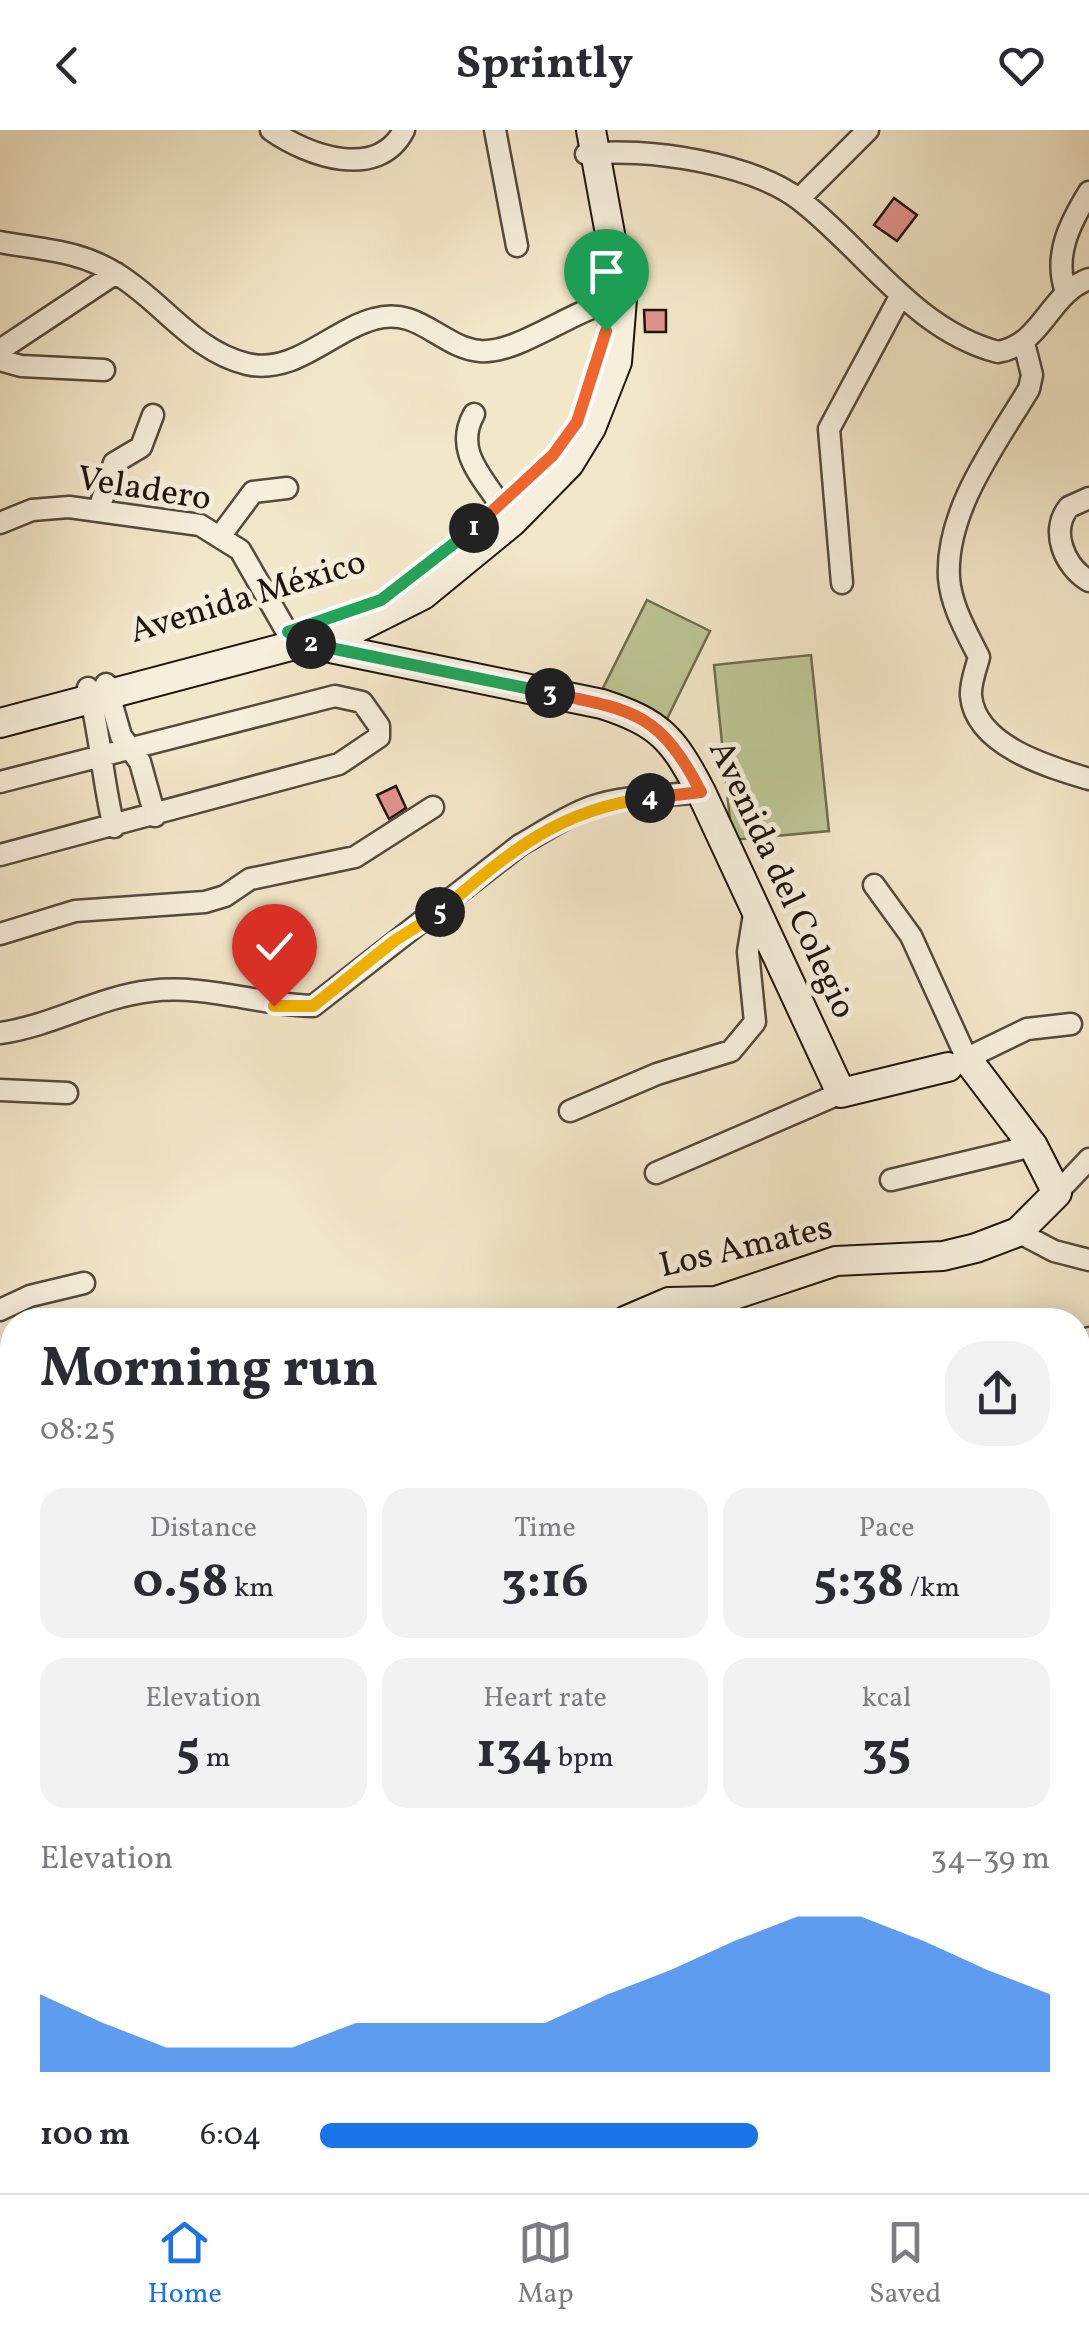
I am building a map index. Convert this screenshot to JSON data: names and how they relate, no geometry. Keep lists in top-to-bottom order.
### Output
{
  "streets": {
    "street": [
      "Veladero",
      "Avenida México",
      "Avenida del Colegio",
      "Los Amates"
    ]
  },
  "crossings": [
    ["Veladero", "Avenida México"],
    ["Veladero", "Avenida del Colegio"],
    ["Avenida México", "Avenida del Colegio"]
  ],
  "page": {
    "header": "Sprintly",
    "pins": [
      "1",
      "2",
      "3",
      "4",
      "5"
    ],
    "heading": ["Morning run", "08:25"],
    "stats": [
      ["Distance", "0.58 km"],
      ["Time", "3:16"],
      ["Pace", "5:38 /km"],
      ["Elevation", "5 m"],
      ["Heart rate", "134 bpm"],
      ["kcal", "35"]
    ],
    "chart": ["Elevation", "34–39 m"],
    "list": [
      {
        "name": "100 m",
        "note": "6:04"
      }
    ],
    "tabs": ["Home", "Map", "Saved"]
  }
}
